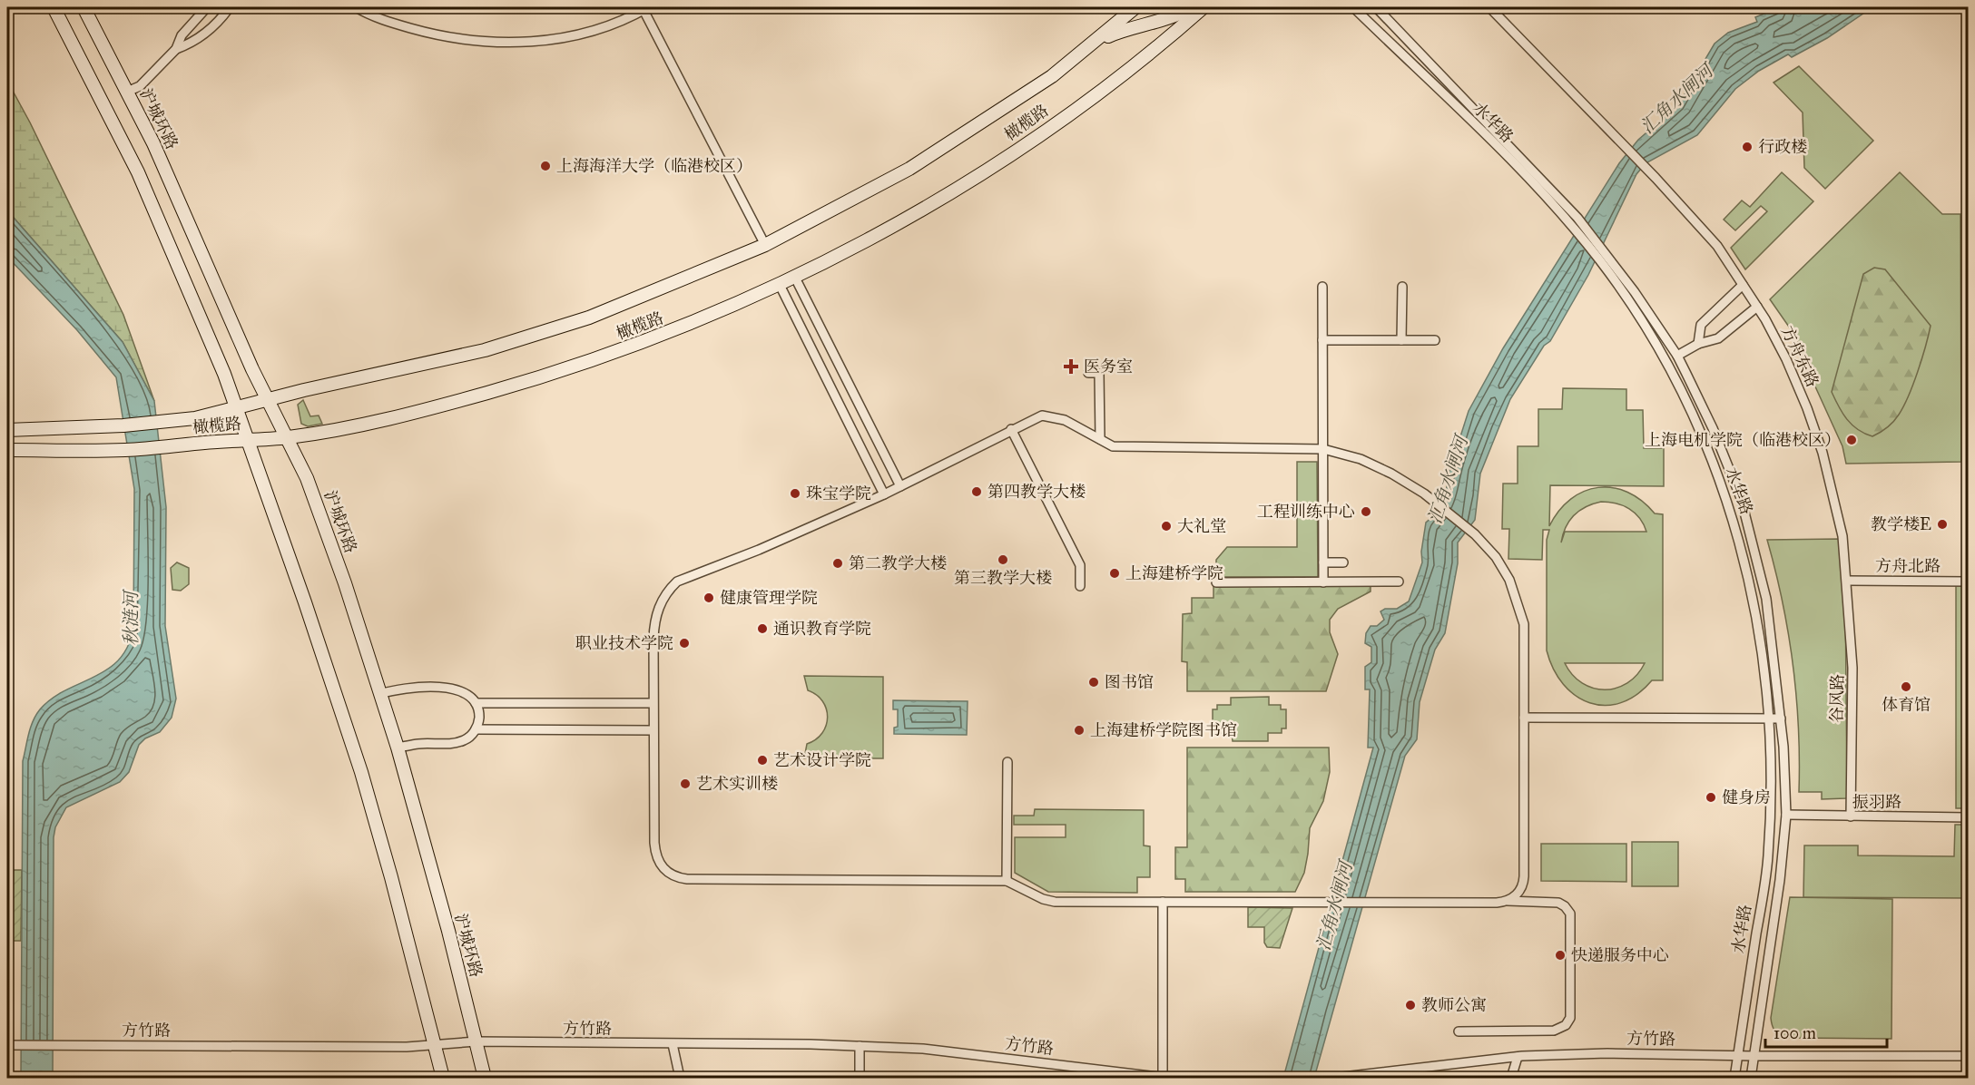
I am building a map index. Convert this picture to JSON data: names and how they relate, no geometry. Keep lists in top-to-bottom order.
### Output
{
  "streets": {
    "main road": ["沪城环路", "橄榄路"],
    "street": [
      "水华路",
      "方舟东路",
      "方舟北路",
      "谷风路",
      "振羽路",
      "方竹路"
    ]
  },
  "crossings": [
    ["沪城环路", "橄榄路"],
    ["沪城环路", "方竹路"],
    ["水华路", "振羽路"],
    ["水华路", "方竹路"],
    ["方舟东路", "方舟北路"],
    ["方舟东路", "谷风路"],
    ["方舟北路", "谷风路"],
    ["谷风路", "振羽路"]
  ],
  "water": ["汇角水闸河", "秋涟河"],
  "places": {
    "other": [
      "行政楼",
      "上海海洋大学（临港校区）",
      "上海电机学院（临港校区）",
      "第四教学大楼",
      "珠宝学院",
      "工程训练中心",
      "教学楼E",
      "大礼堂",
      "第三教学大楼",
      "第二教学大楼",
      "上海建桥学院",
      "健康管理学院",
      "通识教育学院",
      "职业技术学院",
      "图书馆",
      "体育馆",
      "上海建桥学院图书馆",
      "艺术设计学院",
      "艺术实训楼",
      "健身房",
      "快递服务中心",
      "教师公寓"
    ],
    "health": ["医务室"]
  },
  "scale_bar": "100 m"
}
